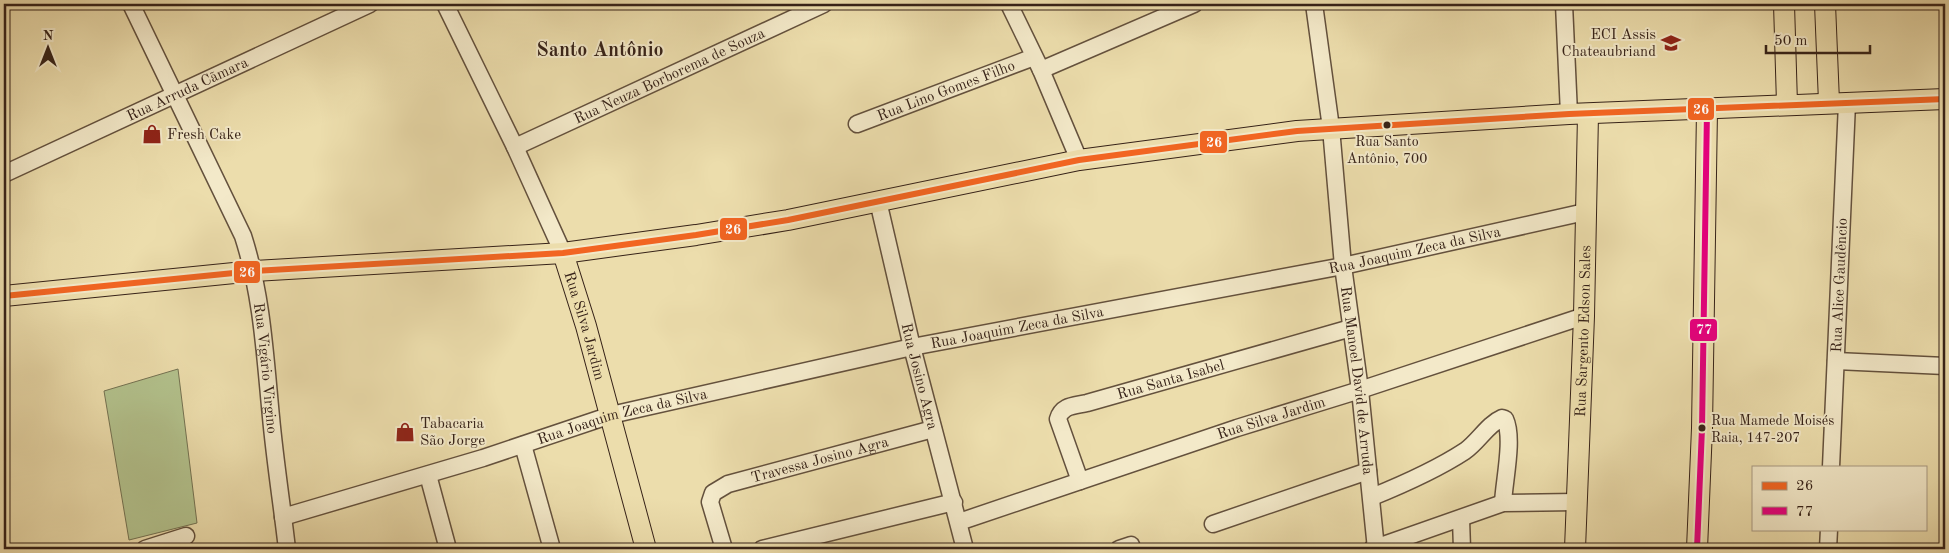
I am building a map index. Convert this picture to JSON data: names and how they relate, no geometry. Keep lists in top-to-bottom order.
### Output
{
  "streets": {
    "main road": ["Rua Silva Jardim", "Rua Sargento Edson Sales"],
    "street": [
      "Rua Neuza Borborema de Souza",
      "Rua Arruda Cãmara",
      "Rua Lino Gomes Filho",
      "Rua Joaquim Zeca da Silva",
      "Rua Alice Gaudêncio",
      "Rua Vigário Virgino",
      "Rua Josino Agra",
      "Rua Santa Isabel",
      "Rua Manoel David de Arruda",
      "Travessa Josino Agra"
    ]
  },
  "crossings": [
    ["Rua Neuza Borborema de Souza", "Rua Silva Jardim"],
    ["Rua Arruda Cãmara", "Rua Vigário Virgino"],
    ["Rua Joaquim Zeca da Silva", "Rua Silva Jardim"],
    ["Rua Joaquim Zeca da Silva", "Rua Sargento Edson Sales"],
    ["Rua Joaquim Zeca da Silva", "Rua Vigário Virgino"],
    ["Rua Joaquim Zeca da Silva", "Rua Josino Agra"],
    ["Rua Joaquim Zeca da Silva", "Rua Manoel David de Arruda"],
    ["Rua Silva Jardim", "Rua Sargento Edson Sales"],
    ["Rua Silva Jardim", "Rua Josino Agra"],
    ["Rua Silva Jardim", "Rua Santa Isabel"],
    ["Rua Silva Jardim", "Rua Manoel David de Arruda"],
    ["Rua Josino Agra", "Travessa Josino Agra"],
    ["Rua Santa Isabel", "Rua Manoel David de Arruda"]
  ],
  "districts": ["Santo Antônio"],
  "places": {
    "school or university": ["ECI Assis Chateaubriand"],
    "other": ["Rua Santo Antônio, 700", "Rua Mamede Moisés Raia, 147-207"],
    "shop": ["Fresh Cake", "Tabacaria São Jorge"]
  },
  "lines": ["transit line 26", "transit line 77"],
  "legend": ["26", "77"],
  "scale_bar": "50 m",
  "north": "top"
}
